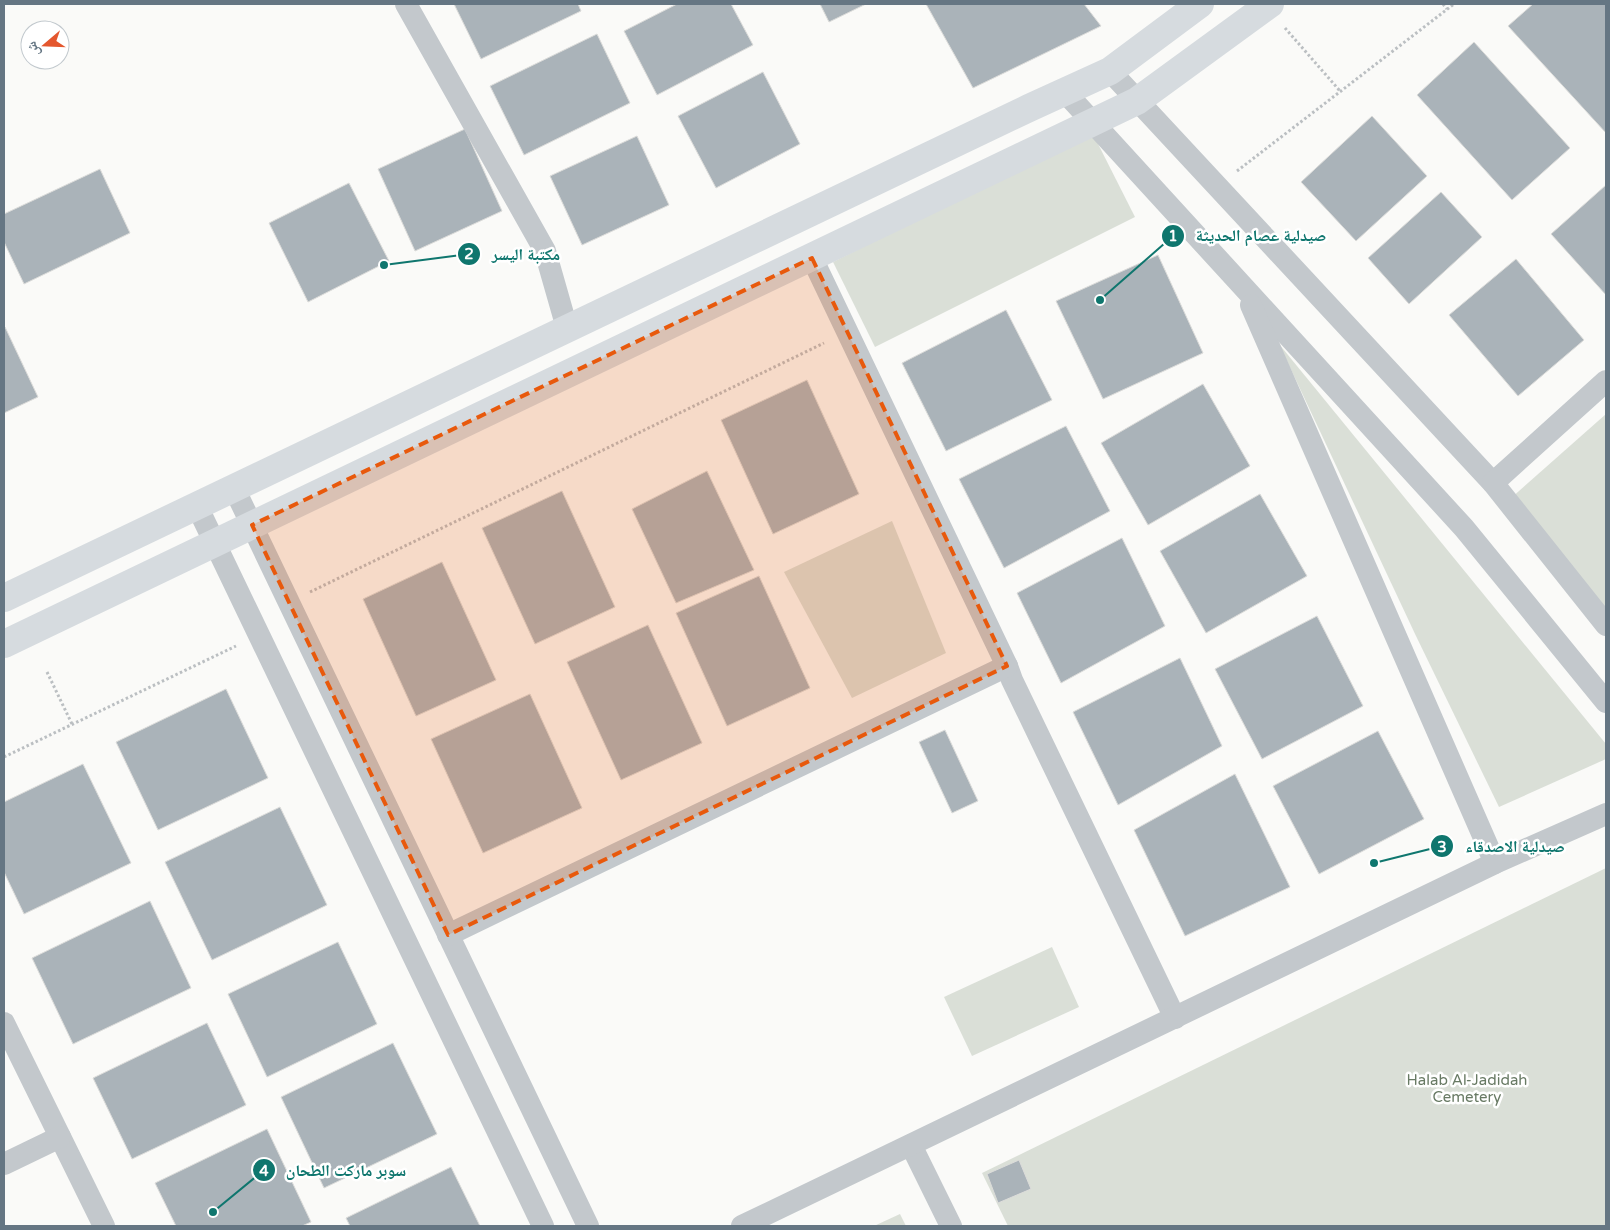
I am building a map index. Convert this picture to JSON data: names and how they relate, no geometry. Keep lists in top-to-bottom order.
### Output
{
  "parks": ["Halab Al-Jadidah Cemetery"],
  "places": [
    "مكتبة اليسر",
    "صيدلية عصام الحديثة",
    "صيدلية الاصدقاء",
    "سوبر ماركت الطحان"
  ],
  "north": "left"
}
